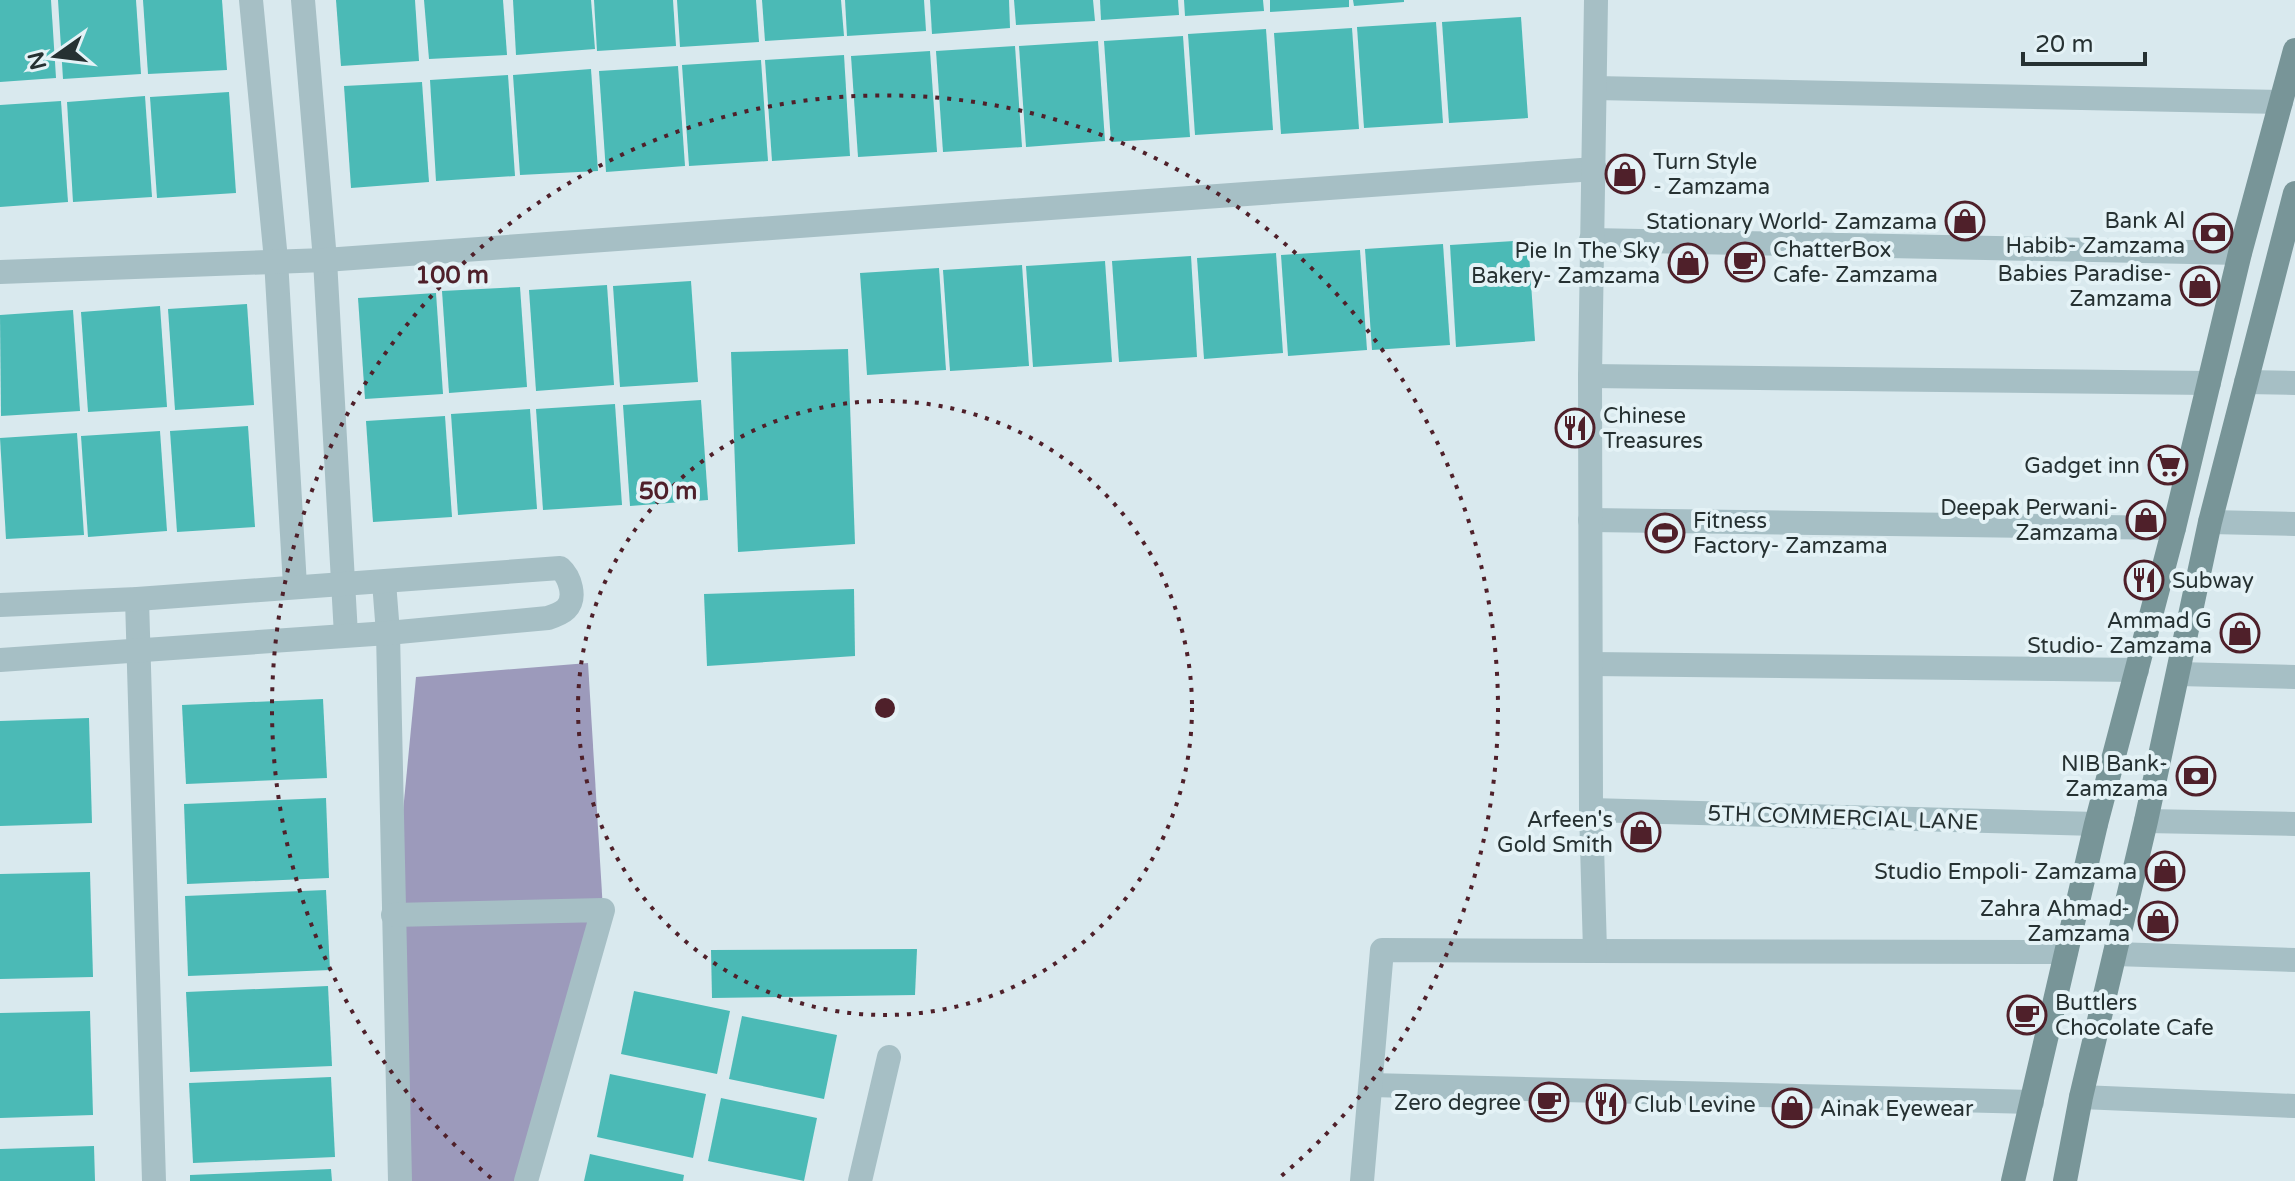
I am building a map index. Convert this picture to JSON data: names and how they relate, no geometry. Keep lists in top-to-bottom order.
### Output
{
  "streets": {
    "street": ["5TH COMMERCIAL LANE"]
  },
  "places": {
    "shop": [
      "Turn Style - Zamzama",
      "Stationary World- Zamzama",
      "Pie In The Sky Bakery- Zamzama",
      "Babies Paradise- Zamzama",
      "Deepak Perwani- Zamzama",
      "Ammad G Studio- Zamzama",
      "Arfeen's Gold Smith",
      "Studio Empoli- Zamzama",
      "Zahra Ahmad- Zamzama",
      "Ainak Eyewear"
    ],
    "bank": ["Bank Al Habib- Zamzama", "NIB Bank- Zamzama"],
    "cafe": ["ChatterBox Cafe- Zamzama", "Buttlers Chocolate Cafe", "Zero degree"],
    "restaurant": ["Chinese Treasures", "Subway", "Club Levine"],
    "supermarket": ["Gadget inn"],
    "sports": ["Fitness Factory- Zamzama"]
  },
  "scale_bar": "20 m",
  "north": "left",
  "rings": ["100 m", "50 m"]
}
